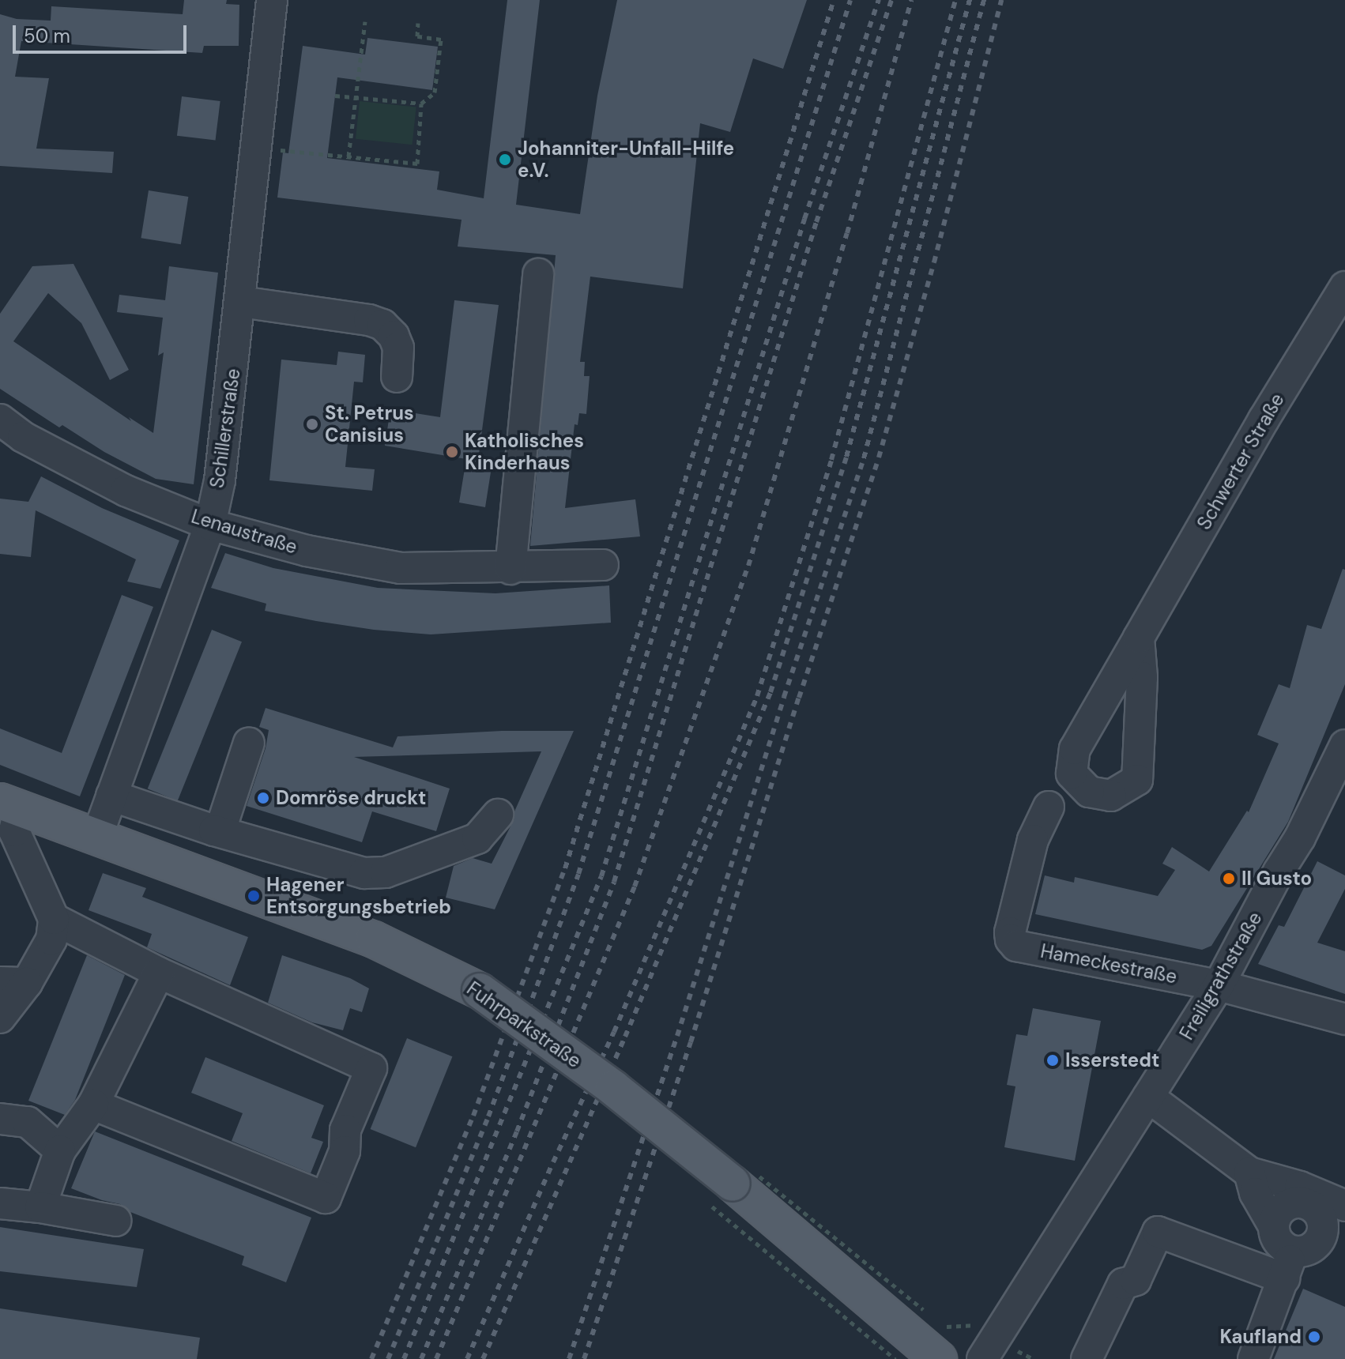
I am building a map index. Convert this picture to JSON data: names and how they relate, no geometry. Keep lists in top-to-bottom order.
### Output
{
  "streets": {
    "main road": ["Fuhrparkstraße"],
    "street": [
      "Schillerstraße",
      "Schwerter Straße",
      "Lenaustraße",
      "Hameckestraße",
      "Freiligrathstraße"
    ]
  },
  "crossings": [
    ["Schillerstraße", "Lenaustraße"],
    ["Schillerstraße", "Fuhrparkstraße"],
    ["Hameckestraße", "Freiligrathstraße"]
  ],
  "places": [
    "Johanniter-Unfall-Hilfe e.V.",
    "St. Petrus Canisius",
    "Katholisches Kinderhaus",
    "Domröse druckt",
    "Il Gusto",
    "Hagener Entsorgungsbetrieb",
    "Isserstedt",
    "Kaufland"
  ],
  "scale_bar": "50 m"
}
